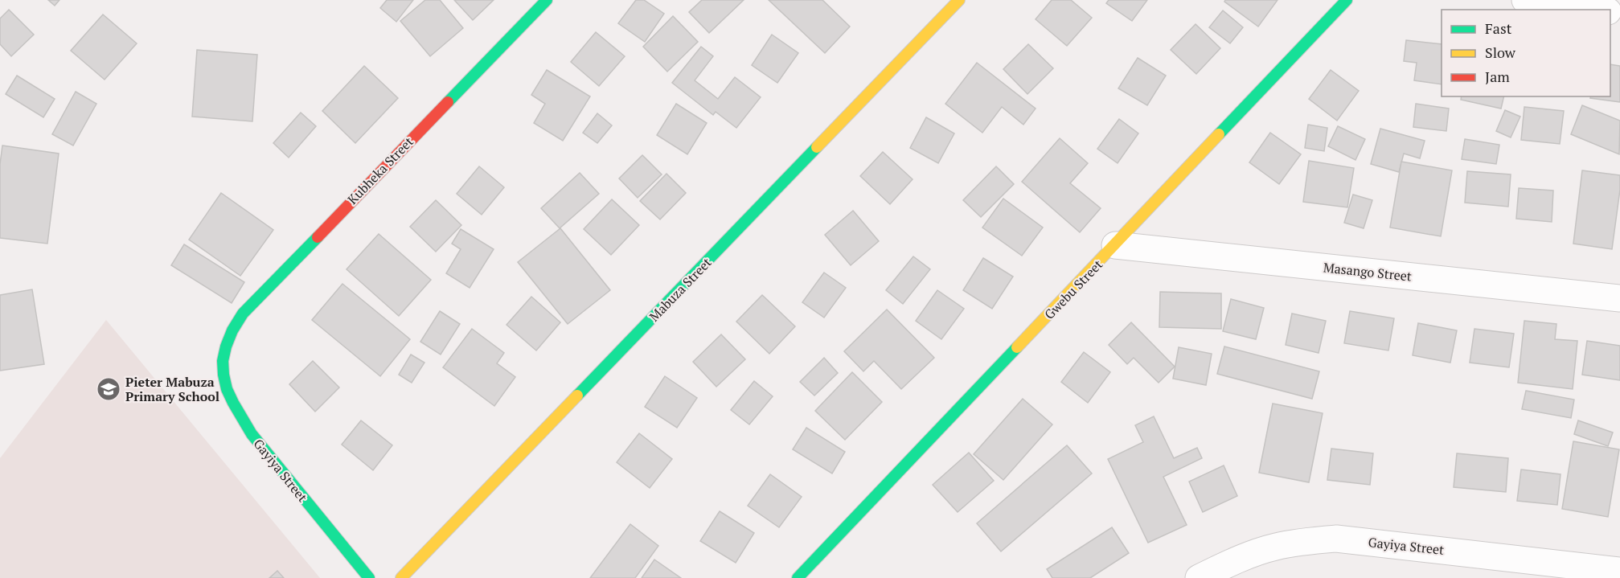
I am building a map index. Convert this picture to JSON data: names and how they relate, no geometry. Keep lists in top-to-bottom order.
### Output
{
  "streets": {
    "street": [
      "Kubheka Street",
      "Masango Street",
      "Mabuza Street",
      "Gwebu Street",
      "Gayiya Street"
    ]
  },
  "crossings": [
    ["Kubheka Street", "Gayiya Street"],
    ["Masango Street", "Gwebu Street"]
  ],
  "places": {
    "school or university": ["Pieter Mabuza Primary School"]
  },
  "legend": ["Fast", "Slow", "Jam"]
}
